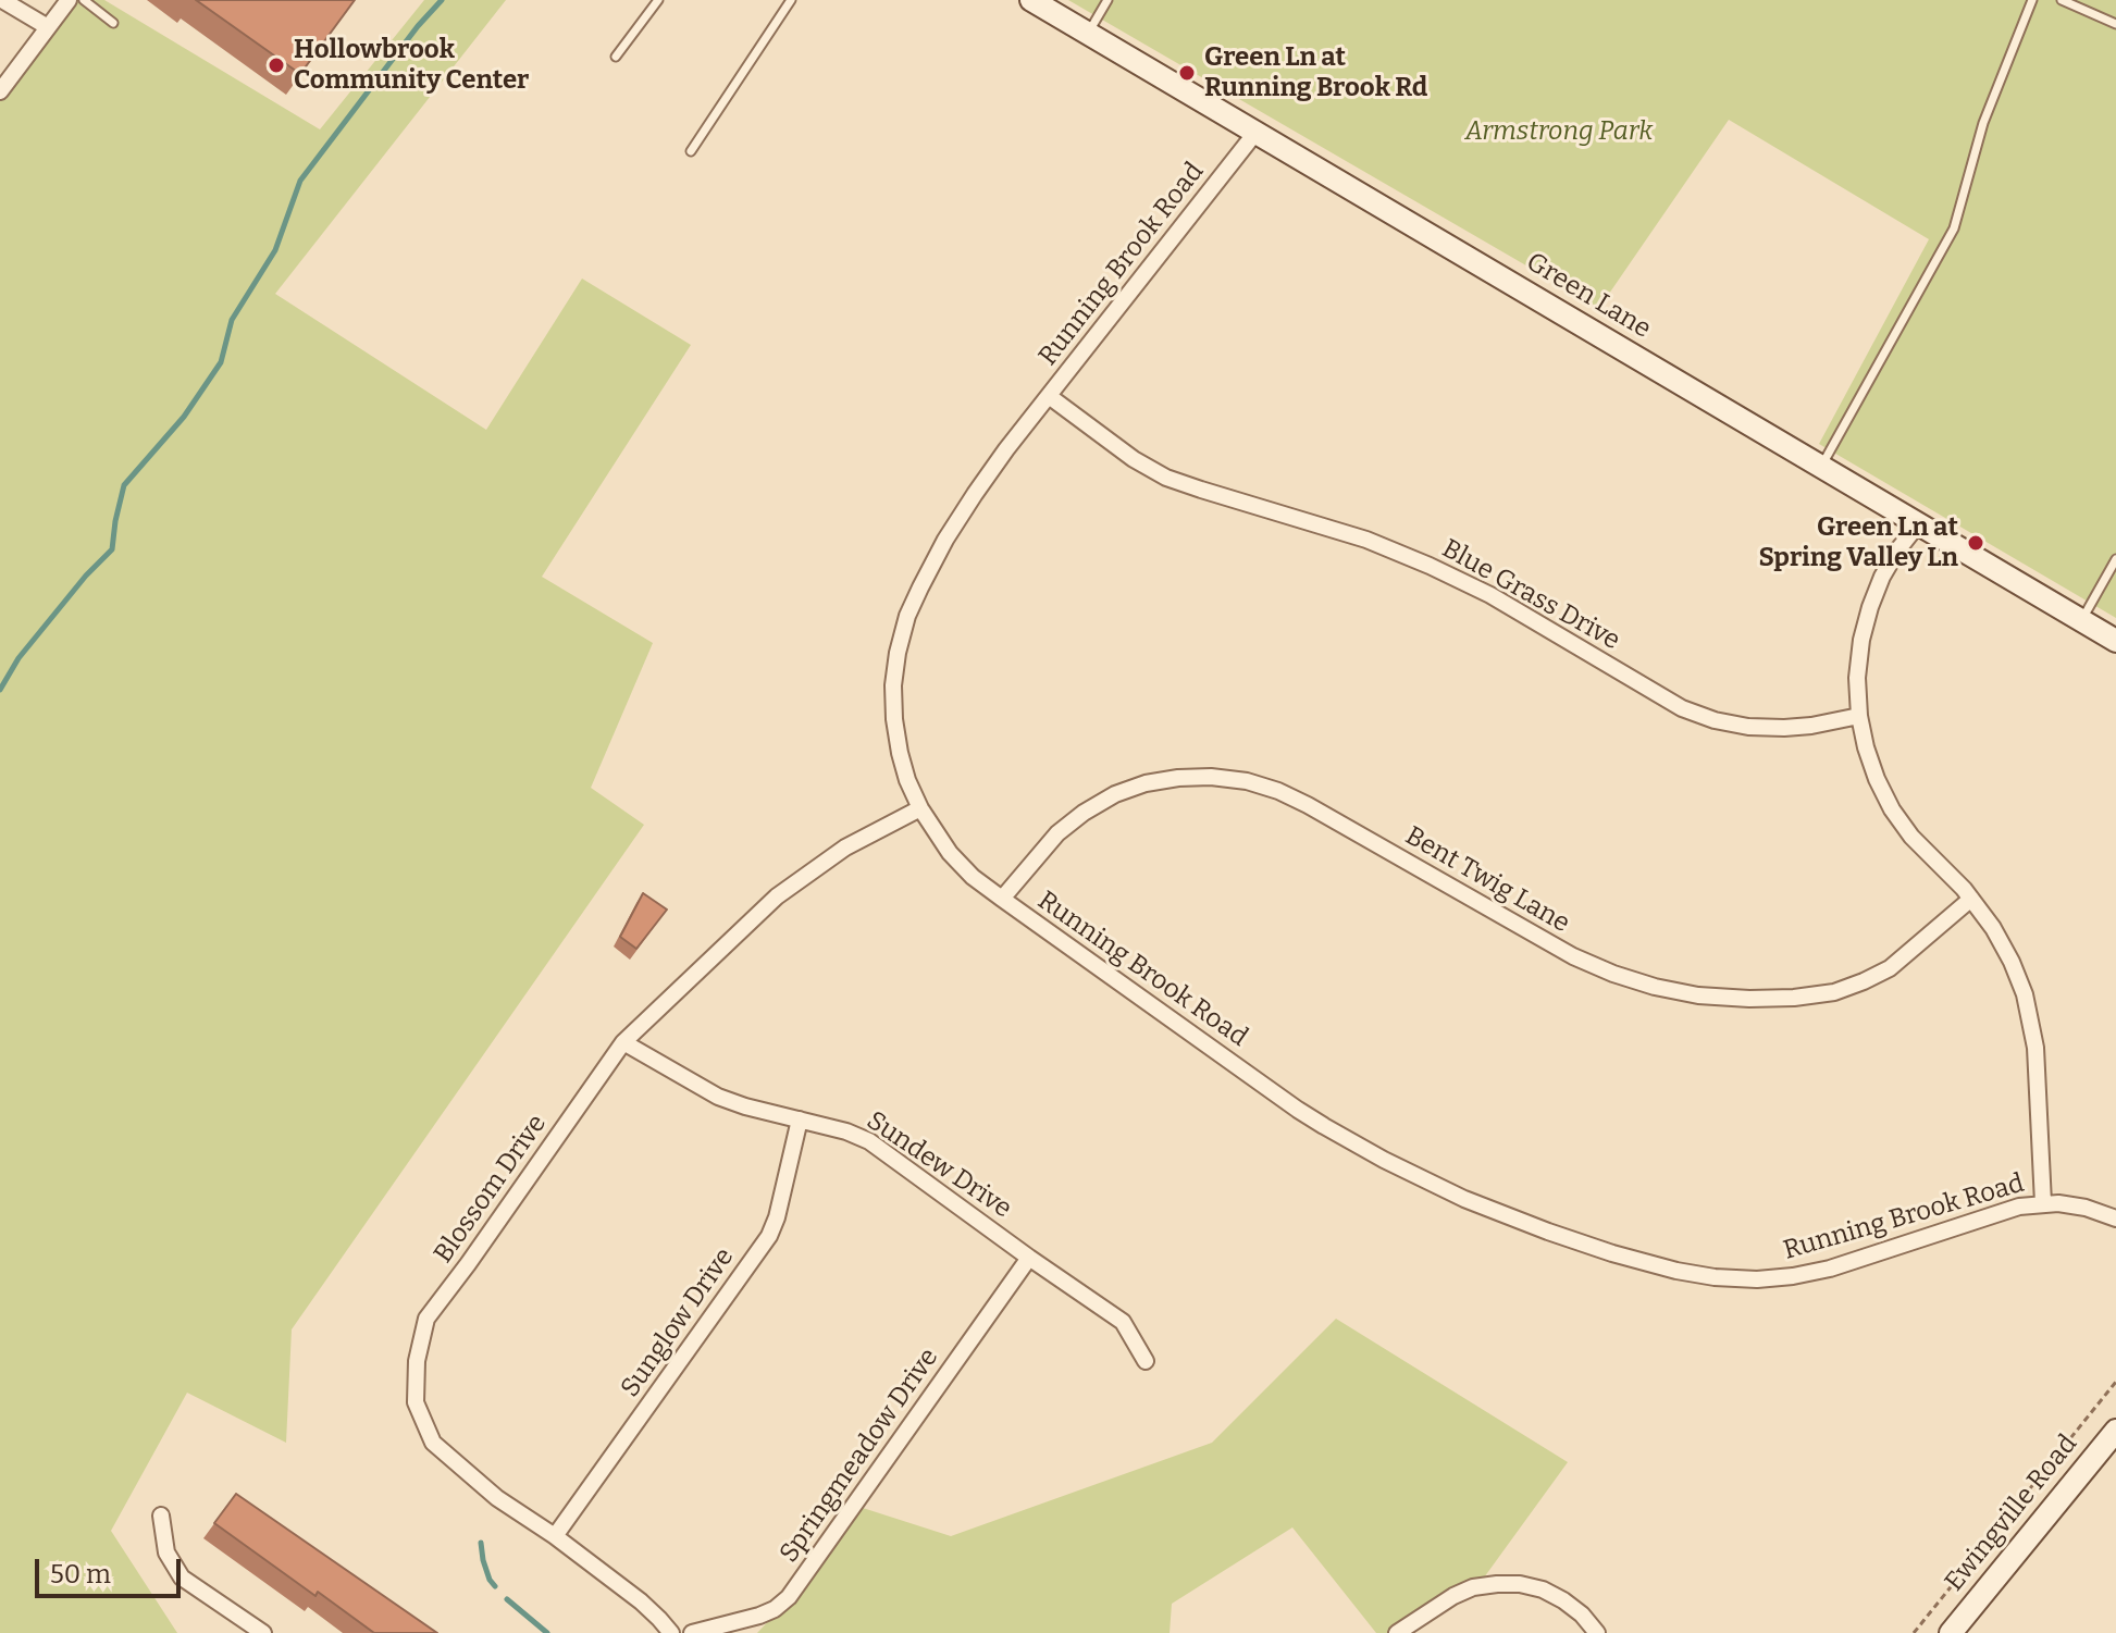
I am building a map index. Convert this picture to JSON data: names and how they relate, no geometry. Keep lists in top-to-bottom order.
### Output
{
  "streets": {
    "street": [
      "Running Brook Road",
      "Green Lane",
      "Blue Grass Drive",
      "Bent Twig Lane",
      "Sundew Drive",
      "Blossom Drive",
      "Sunglow Drive",
      "Springmeadow Drive",
      "Ewingville Road"
    ]
  },
  "crossings": [
    ["Running Brook Road", "Green Lane"],
    ["Running Brook Road", "Blue Grass Drive"],
    ["Running Brook Road", "Bent Twig Lane"],
    ["Running Brook Road", "Blossom Drive"],
    ["Sundew Drive", "Blossom Drive"],
    ["Sundew Drive", "Sunglow Drive"],
    ["Sundew Drive", "Springmeadow Drive"],
    ["Blossom Drive", "Sunglow Drive"]
  ],
  "parks": ["Armstrong Park"],
  "places": ["Hollowbrook Community Center", "Green Ln at Running Brook Rd", "Green Ln at Spring Valley Ln"],
  "scale_bar": "50 m"
}
